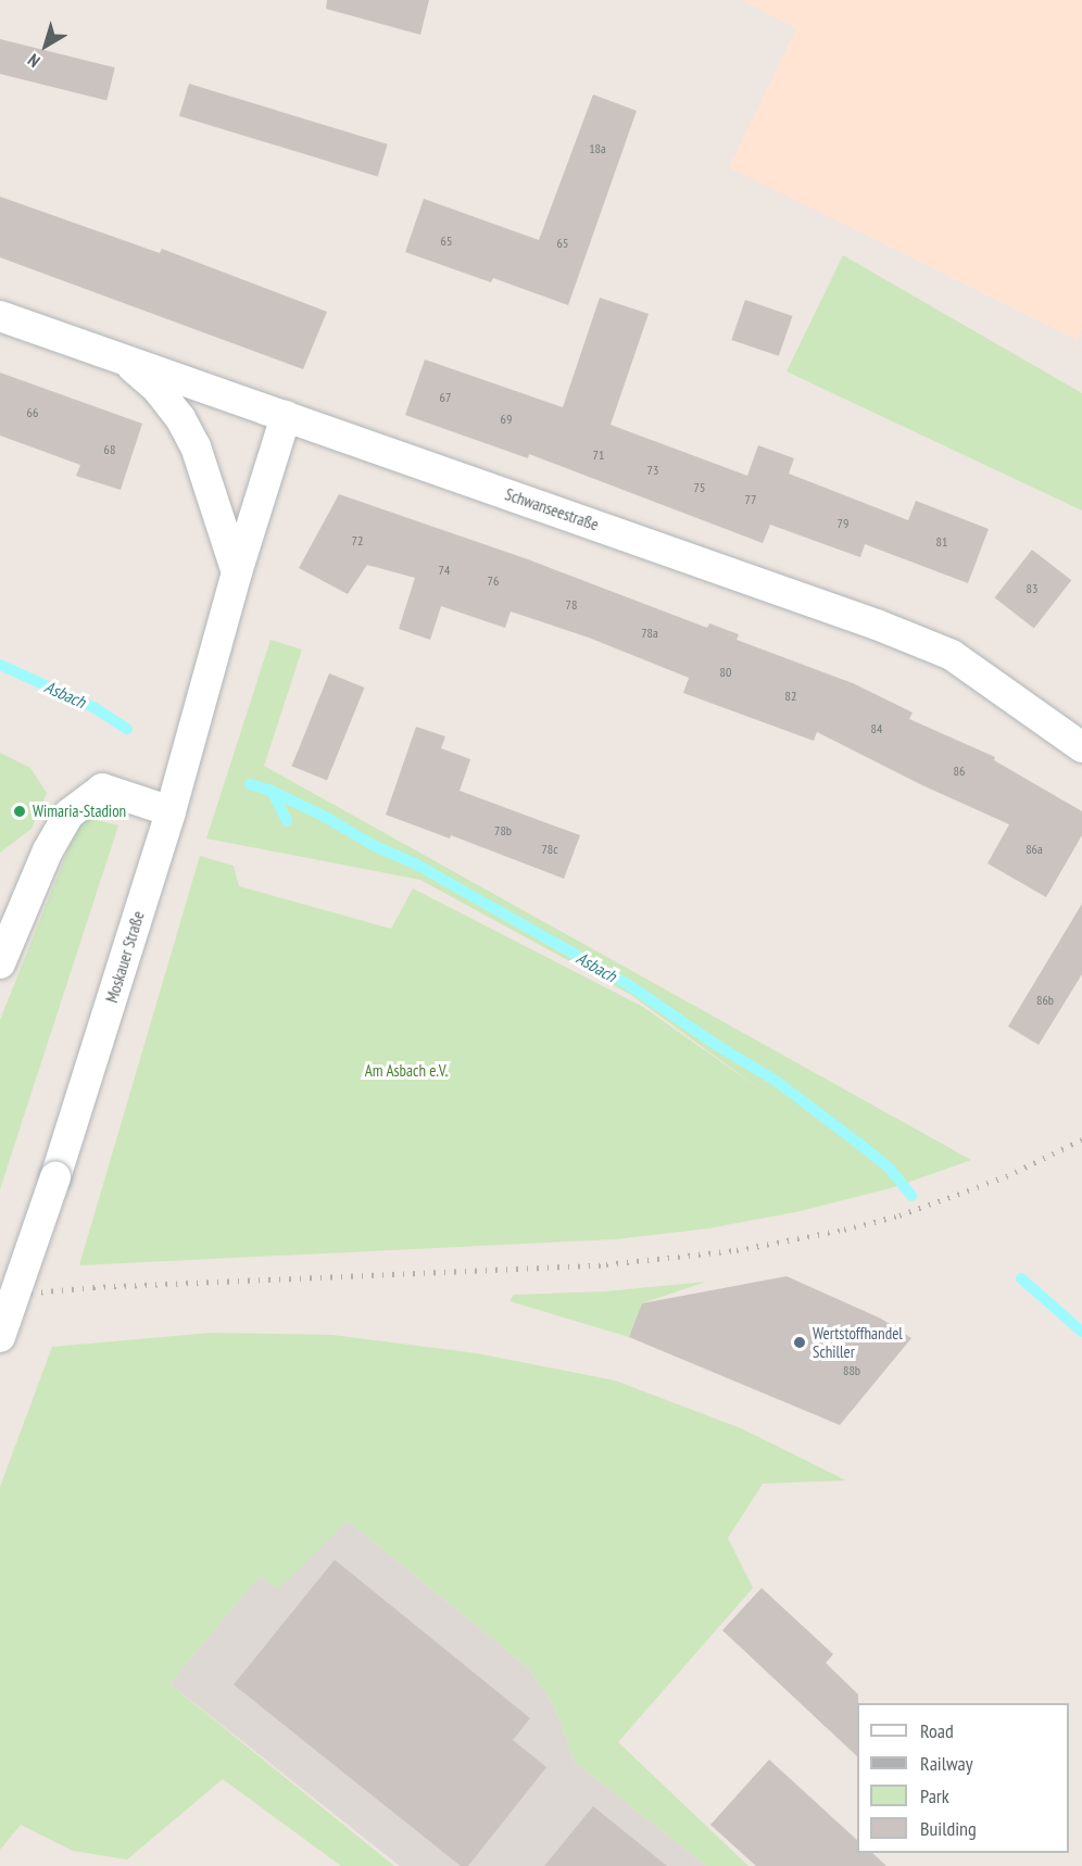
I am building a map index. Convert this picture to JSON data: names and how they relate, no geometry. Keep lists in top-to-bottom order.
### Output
{
  "streets": {
    "street": ["Schwanseestraße", "Moskauer Straße"]
  },
  "crossings": [
    ["Schwanseestraße", "Moskauer Straße"]
  ],
  "water": ["Asbach"],
  "parks": ["Am Asbach e.V."],
  "places": ["Wimaria-Stadion", "Wertstoffhandel Schiller"],
  "house_numbers": [
    "18a",
    "65",
    "65",
    "67",
    "66",
    "69",
    "68",
    "71",
    "73",
    "75",
    "77",
    "79",
    "72",
    "81",
    "74",
    "76",
    "83",
    "78",
    "78a",
    "80",
    "82",
    "84",
    "86",
    "78b",
    "78c",
    "86a",
    "86b",
    "88b"
  ],
  "legend": [
    "Road",
    "Railway",
    "Park",
    "Building"
  ],
  "north": "bottom left"
}
